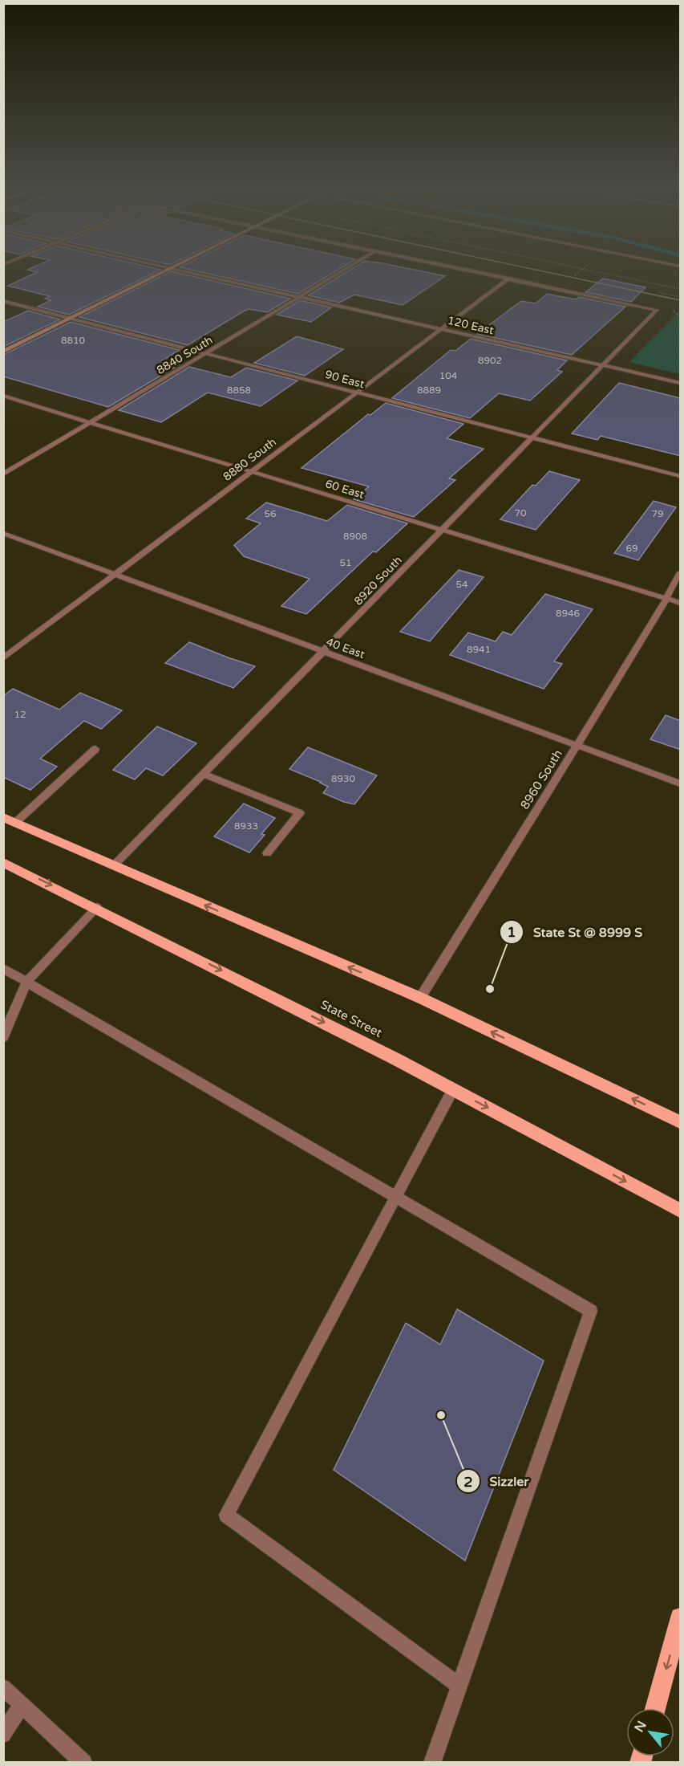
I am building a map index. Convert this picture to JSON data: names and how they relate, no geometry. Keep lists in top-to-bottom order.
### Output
{
  "streets": {
    "main road": ["State Street"],
    "street": [
      "120 East",
      "8840 South",
      "90 East",
      "8880 South",
      "60 East",
      "8920 South",
      "40 East",
      "8960 South"
    ]
  },
  "crossings": [
    ["120 East", "8840 South"],
    ["120 East", "8880 South"],
    ["120 East", "8920 South"],
    ["8840 South", "90 East"],
    ["8840 South", "60 East"],
    ["90 East", "8880 South"],
    ["90 East", "8920 South"],
    ["8880 South", "60 East"],
    ["8880 South", "8920 South"],
    ["8880 South", "40 East"],
    ["60 East", "8920 South"],
    ["60 East", "8960 South"],
    ["8920 South", "40 East"],
    ["40 East", "8960 South"]
  ],
  "places": ["State St @ 8999 S", "Sizzler"],
  "house_numbers": [
    "8810",
    "8902",
    "104",
    "8858",
    "8889",
    "70",
    "56",
    "79",
    "8908",
    "69",
    "51",
    "54",
    "8946",
    "8941",
    "12",
    "8930",
    "8933"
  ],
  "north": "top left"
}
